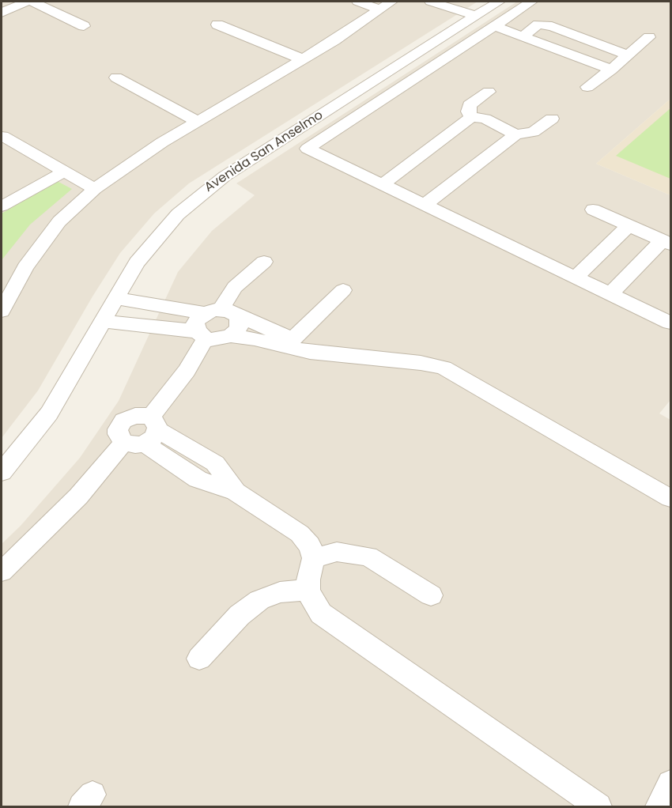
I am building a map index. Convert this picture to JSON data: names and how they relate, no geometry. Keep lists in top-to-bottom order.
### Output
{
  "streets": {
    "street": ["Avenida San Anselmo"]
  }
}
